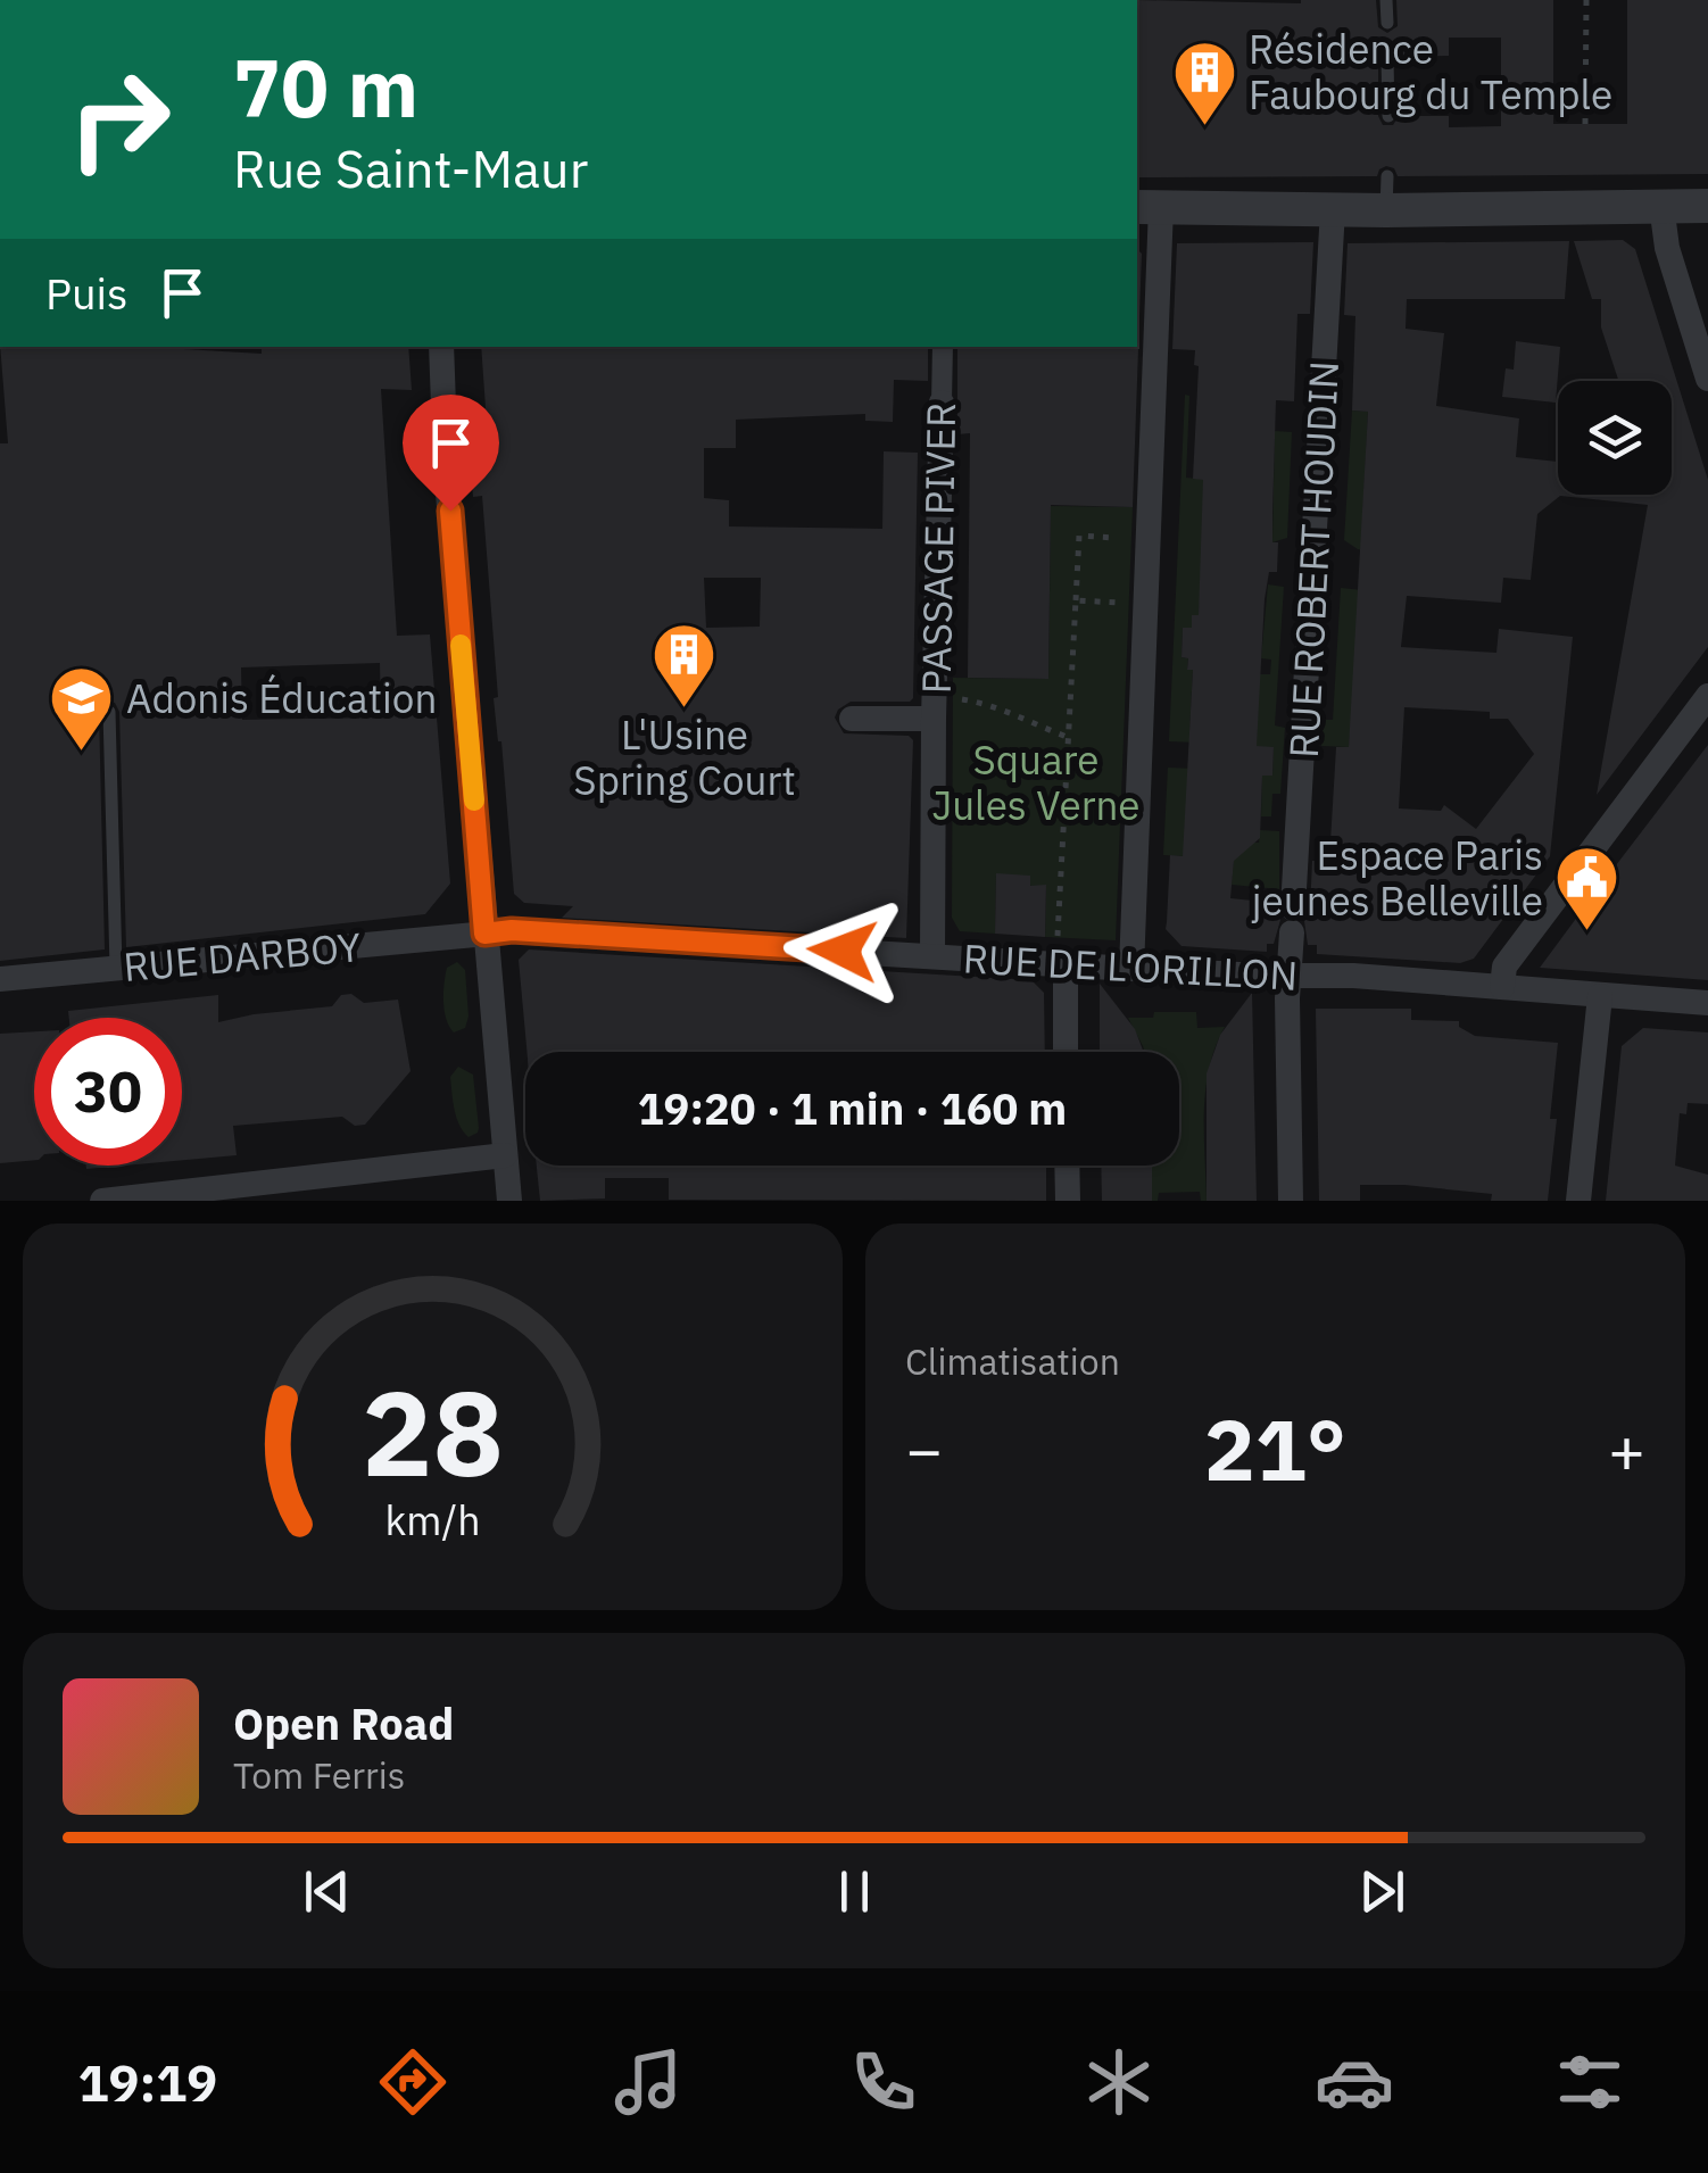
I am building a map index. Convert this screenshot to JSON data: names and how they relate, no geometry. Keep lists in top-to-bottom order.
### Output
{
  "streets": {
    "street": [
      "PASSAGE PIVER",
      "RUE ROBERT HOUDIN",
      "RUE DARBOY",
      "RUE DE L'ORILLON"
    ]
  },
  "crossings": [
    ["PASSAGE PIVER", "RUE DE L'ORILLON"],
    ["RUE ROBERT HOUDIN", "RUE DE L'ORILLON"],
    ["RUE DARBOY", "RUE DE L'ORILLON"]
  ],
  "parks": ["Square Jules Verne"],
  "places": {
    "building": ["Résidence Faubourg du Temple", "L'Usine Spring Court"],
    "school or university": ["Adonis Éducation"],
    "public building": ["Espace Paris jeunes Belleville"]
  },
  "page": {
    "turn": ["70 m", "Rue Saint-Maur"],
    "then": "Puis",
    "limit": "30",
    "trip": "19:20 · 1 min · 160 m",
    "tile": "Climatisation",
    "heat": ["−", "21°", "+"],
    "song": ["Open Road", "Tom Ferris"],
    "tabs": "19:19",
    "gauge": ["28", "km/h"]
  }
}
